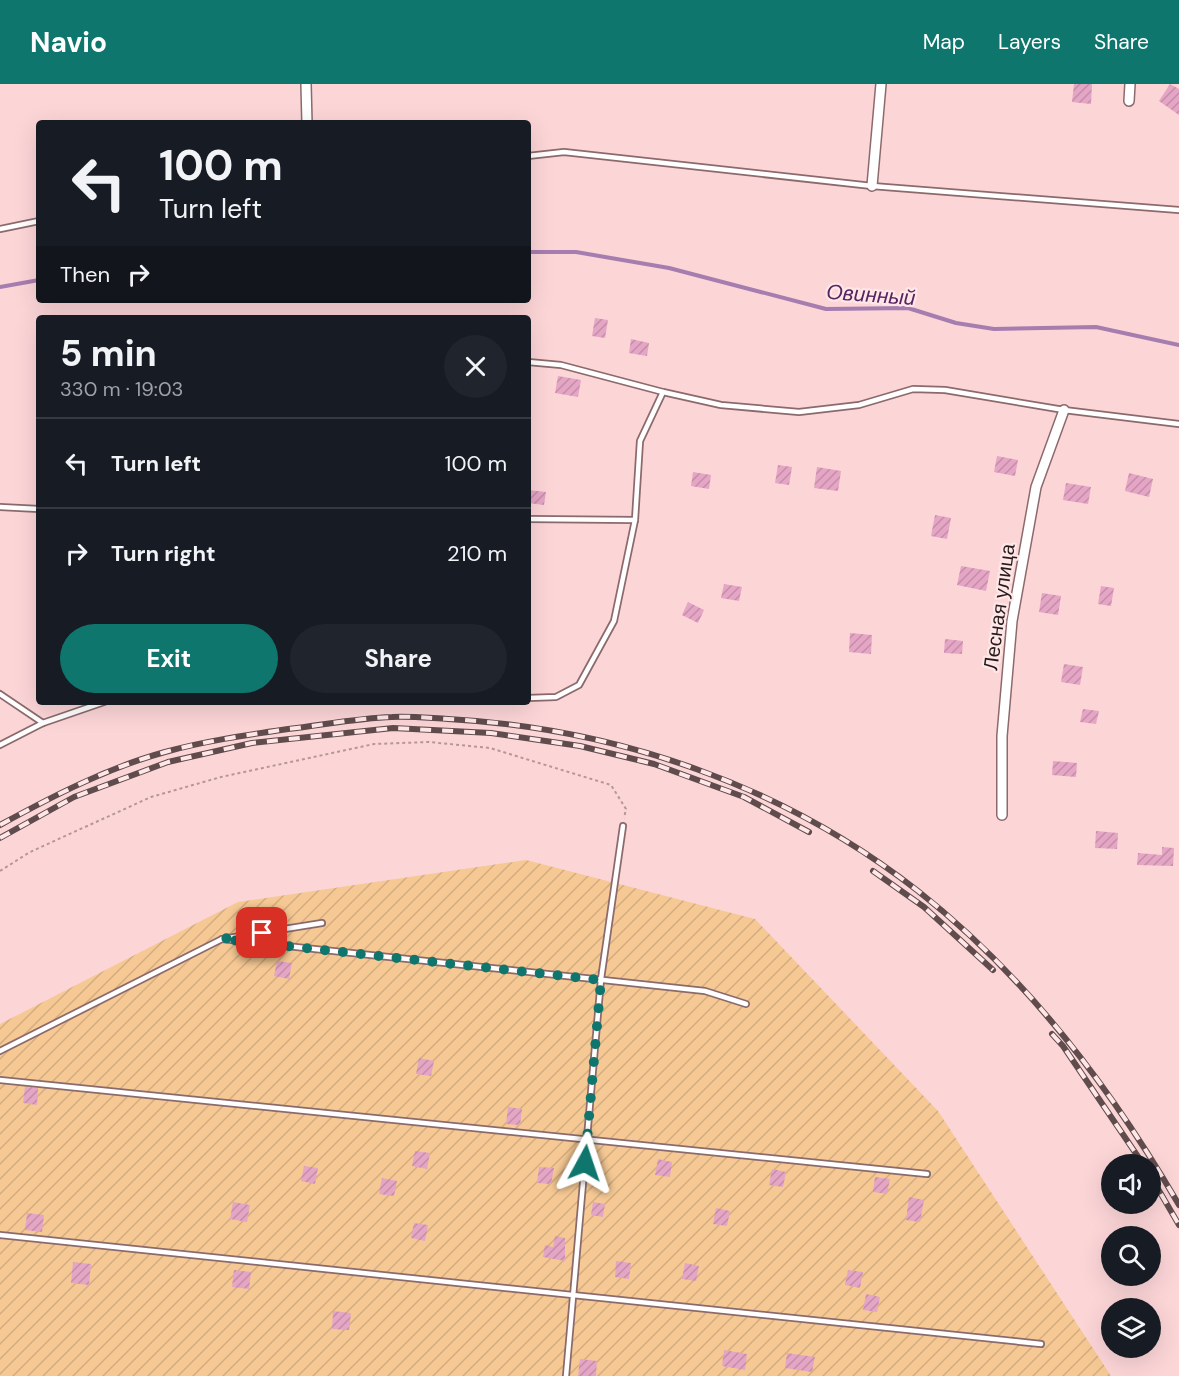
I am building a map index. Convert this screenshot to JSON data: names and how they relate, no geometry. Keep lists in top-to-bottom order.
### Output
{
  "streets": {
    "street": ["Лесная улица"]
  },
  "water": ["Овинный"],
  "page": {
    "header": "Navio",
    "nav": ["Map", "Layers", "Share"],
    "turn": ["100 m", "Turn left"],
    "then": "Then",
    "heading": ["5 min", "330 m · 19:03"],
    "list": [
      {
        "name": "Turn left",
        "value": "100 m"
      },
      {
        "name": "Turn right",
        "value": "210 m"
      }
    ],
    "buttons": ["Exit", "Share"]
  }
}
